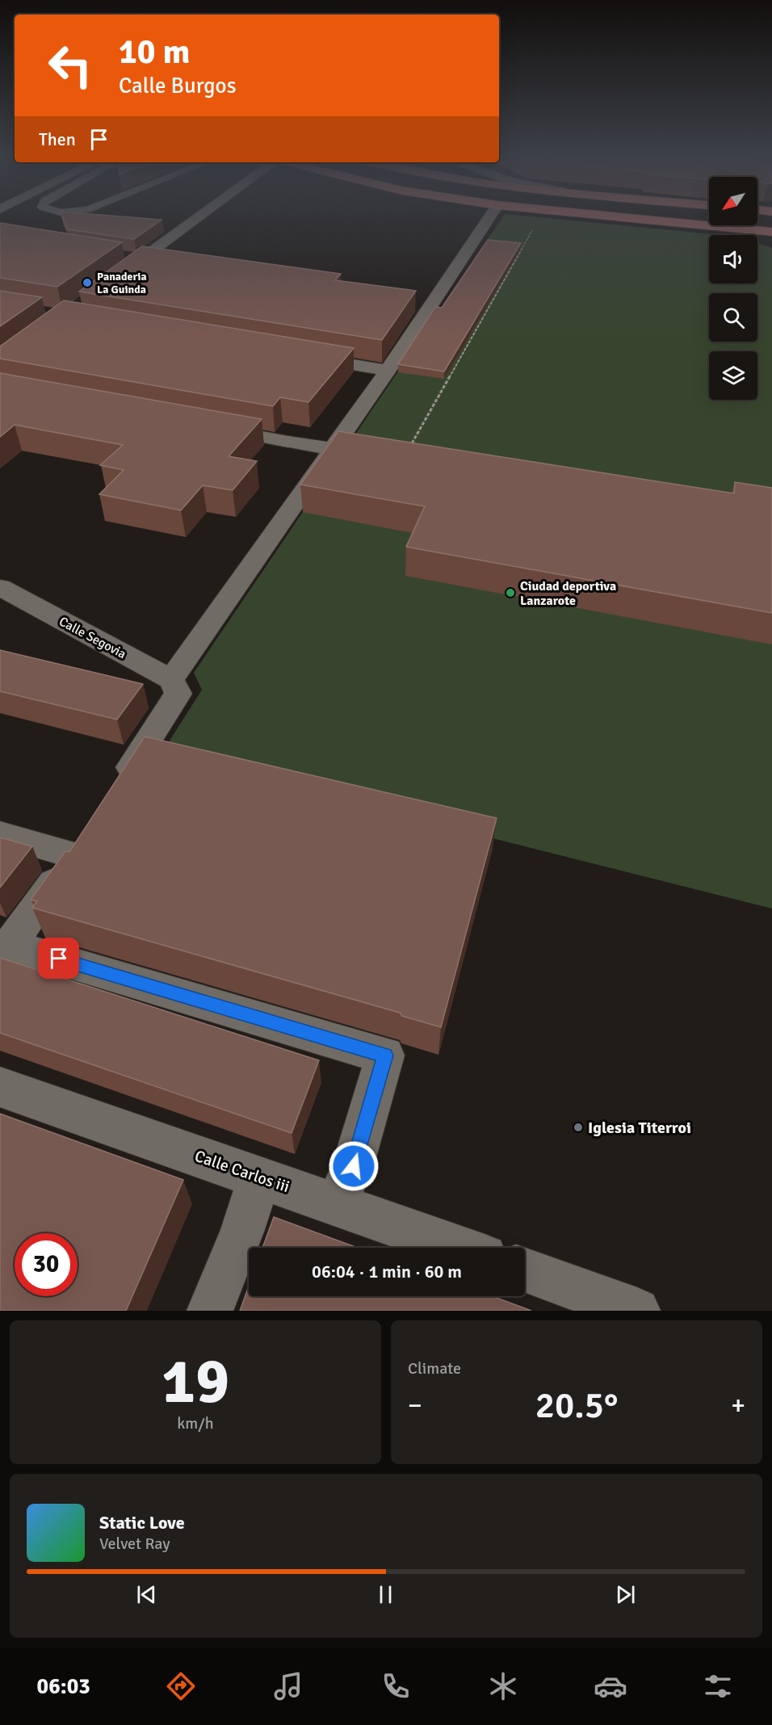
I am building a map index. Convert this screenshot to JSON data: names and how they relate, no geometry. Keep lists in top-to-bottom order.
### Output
{
  "streets": {
    "street": ["Calle Segovia", "Calle Carlos iii"]
  },
  "places": ["Panaderia La Guinda", "Ciudad deportiva Lanzarote", "Iglesia Titerroi"],
  "north": "bottom left",
  "page": {
    "turn": ["10 m", "Calle Burgos"],
    "then": "Then",
    "limit": "30",
    "trip": "06:04 · 1 min · 60 m",
    "tile": [
      ["19", "km/h"],
      "Climate"
    ],
    "heat": ["−", "20.5°", "+"],
    "song": ["Static Love", "Velvet Ray"],
    "tabs": "06:03"
  }
}
